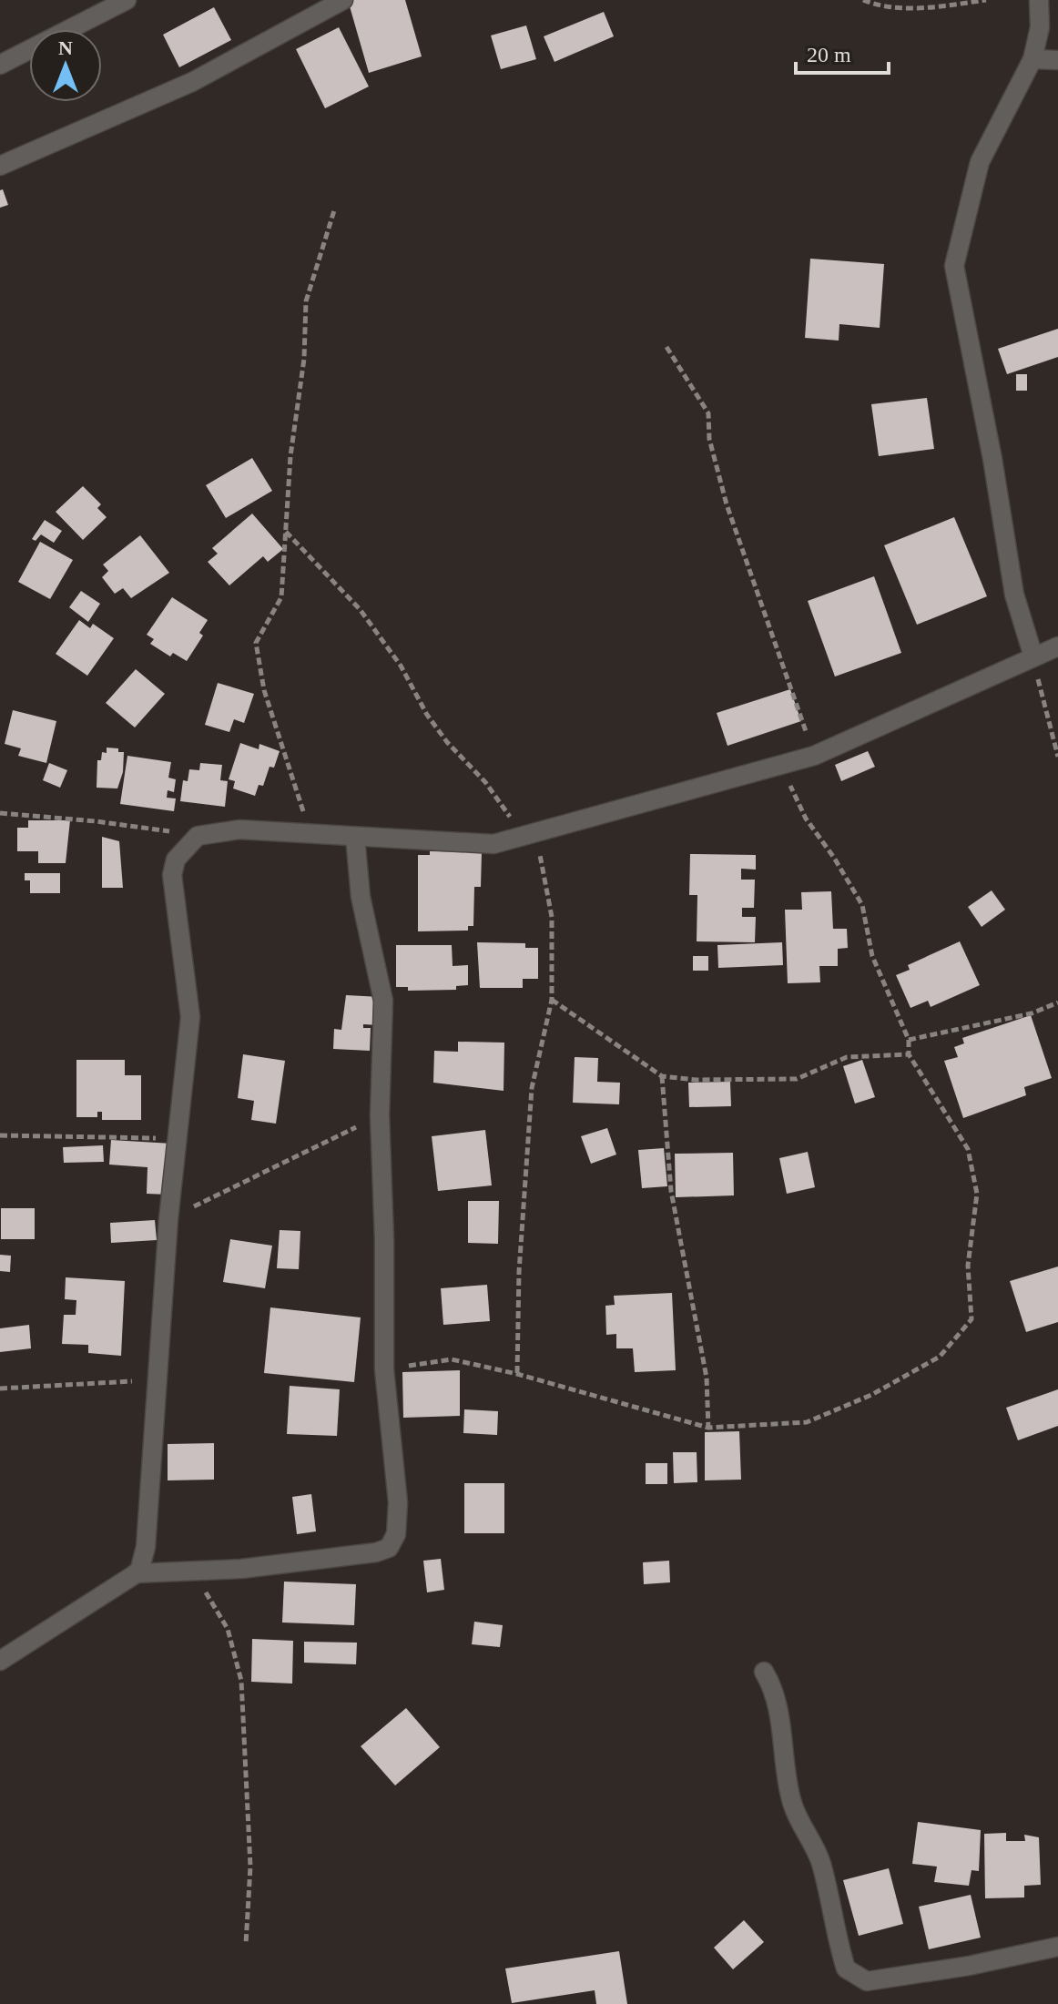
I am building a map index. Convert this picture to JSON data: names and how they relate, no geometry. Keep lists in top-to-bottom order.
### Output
{
  "scale_bar": "20 m",
  "north": "top"
}
